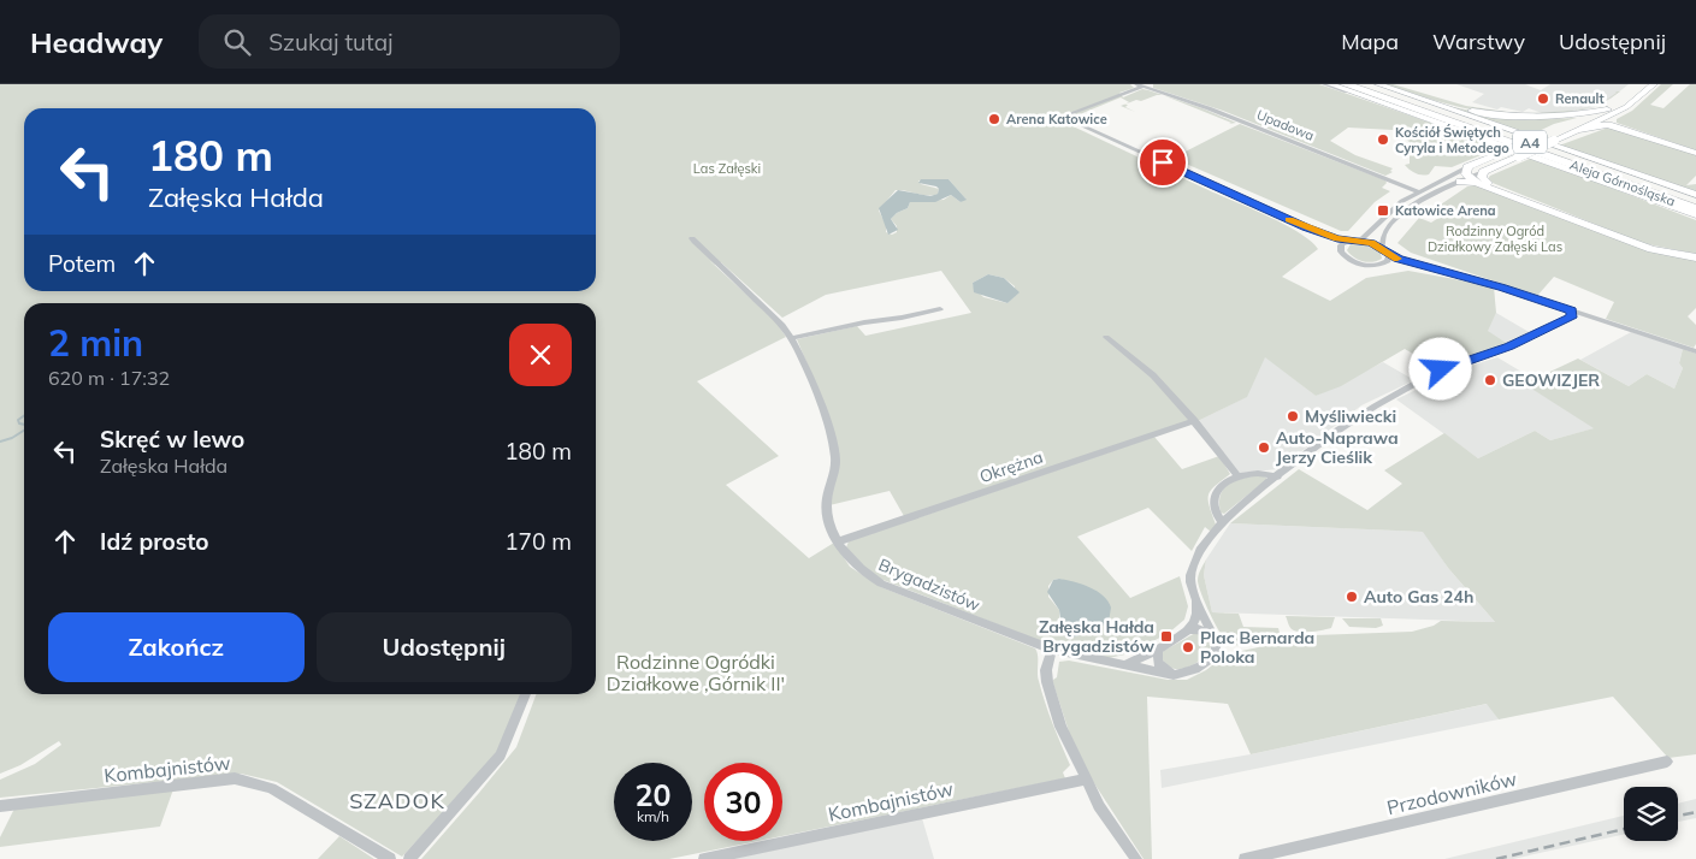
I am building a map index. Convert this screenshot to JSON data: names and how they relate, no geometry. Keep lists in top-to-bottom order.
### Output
{
  "streets": {
    "highway": ["A4", "Aleja Górnośląska"],
    "street": [
      "Upadowa",
      "Okrężna",
      "Brygadzistów",
      "Kombajnistów",
      "Przodowników"
    ]
  },
  "crossings": [
    ["Okrężna", "Brygadzistów"]
  ],
  "districts": ["SZADOK"],
  "parks": ["Las Załęski", "Rodzinny Ogród Działkowy Załęski Las", "Rodzinne Ogródki Działkowe ,Górnik II'"],
  "places": {
    "other": [
      "Renault",
      "Arena Katowice",
      "Kościół Świętych Cyryla i Metodego",
      "GEOWIZJER",
      "Myśliwiecki",
      "Auto-Naprawa Jerzy Cieślik",
      "Auto Gas 24h",
      "Plac Bernarda Poloka"
    ],
    "transit": ["Katowice Arena", "Załęska Hałda Brygadzistów"]
  },
  "page": {
    "header": "Headway",
    "search": "Szukaj tutaj",
    "nav": ["Mapa", "Warstwy", "Udostępnij"],
    "turn": ["180 m", "Załęska Hałda"],
    "then": "Potem",
    "heading": ["2 min", "620 m · 17:32"],
    "list": [
      {
        "name": "Skręć w lewo",
        "note": "Załęska Hałda",
        "value": "180 m"
      },
      {
        "name": "Idź prosto",
        "value": "170 m"
      }
    ],
    "buttons": ["Zakończ", "Udostępnij"],
    "speed": "20 km/h",
    "limit": "30"
  }
}
